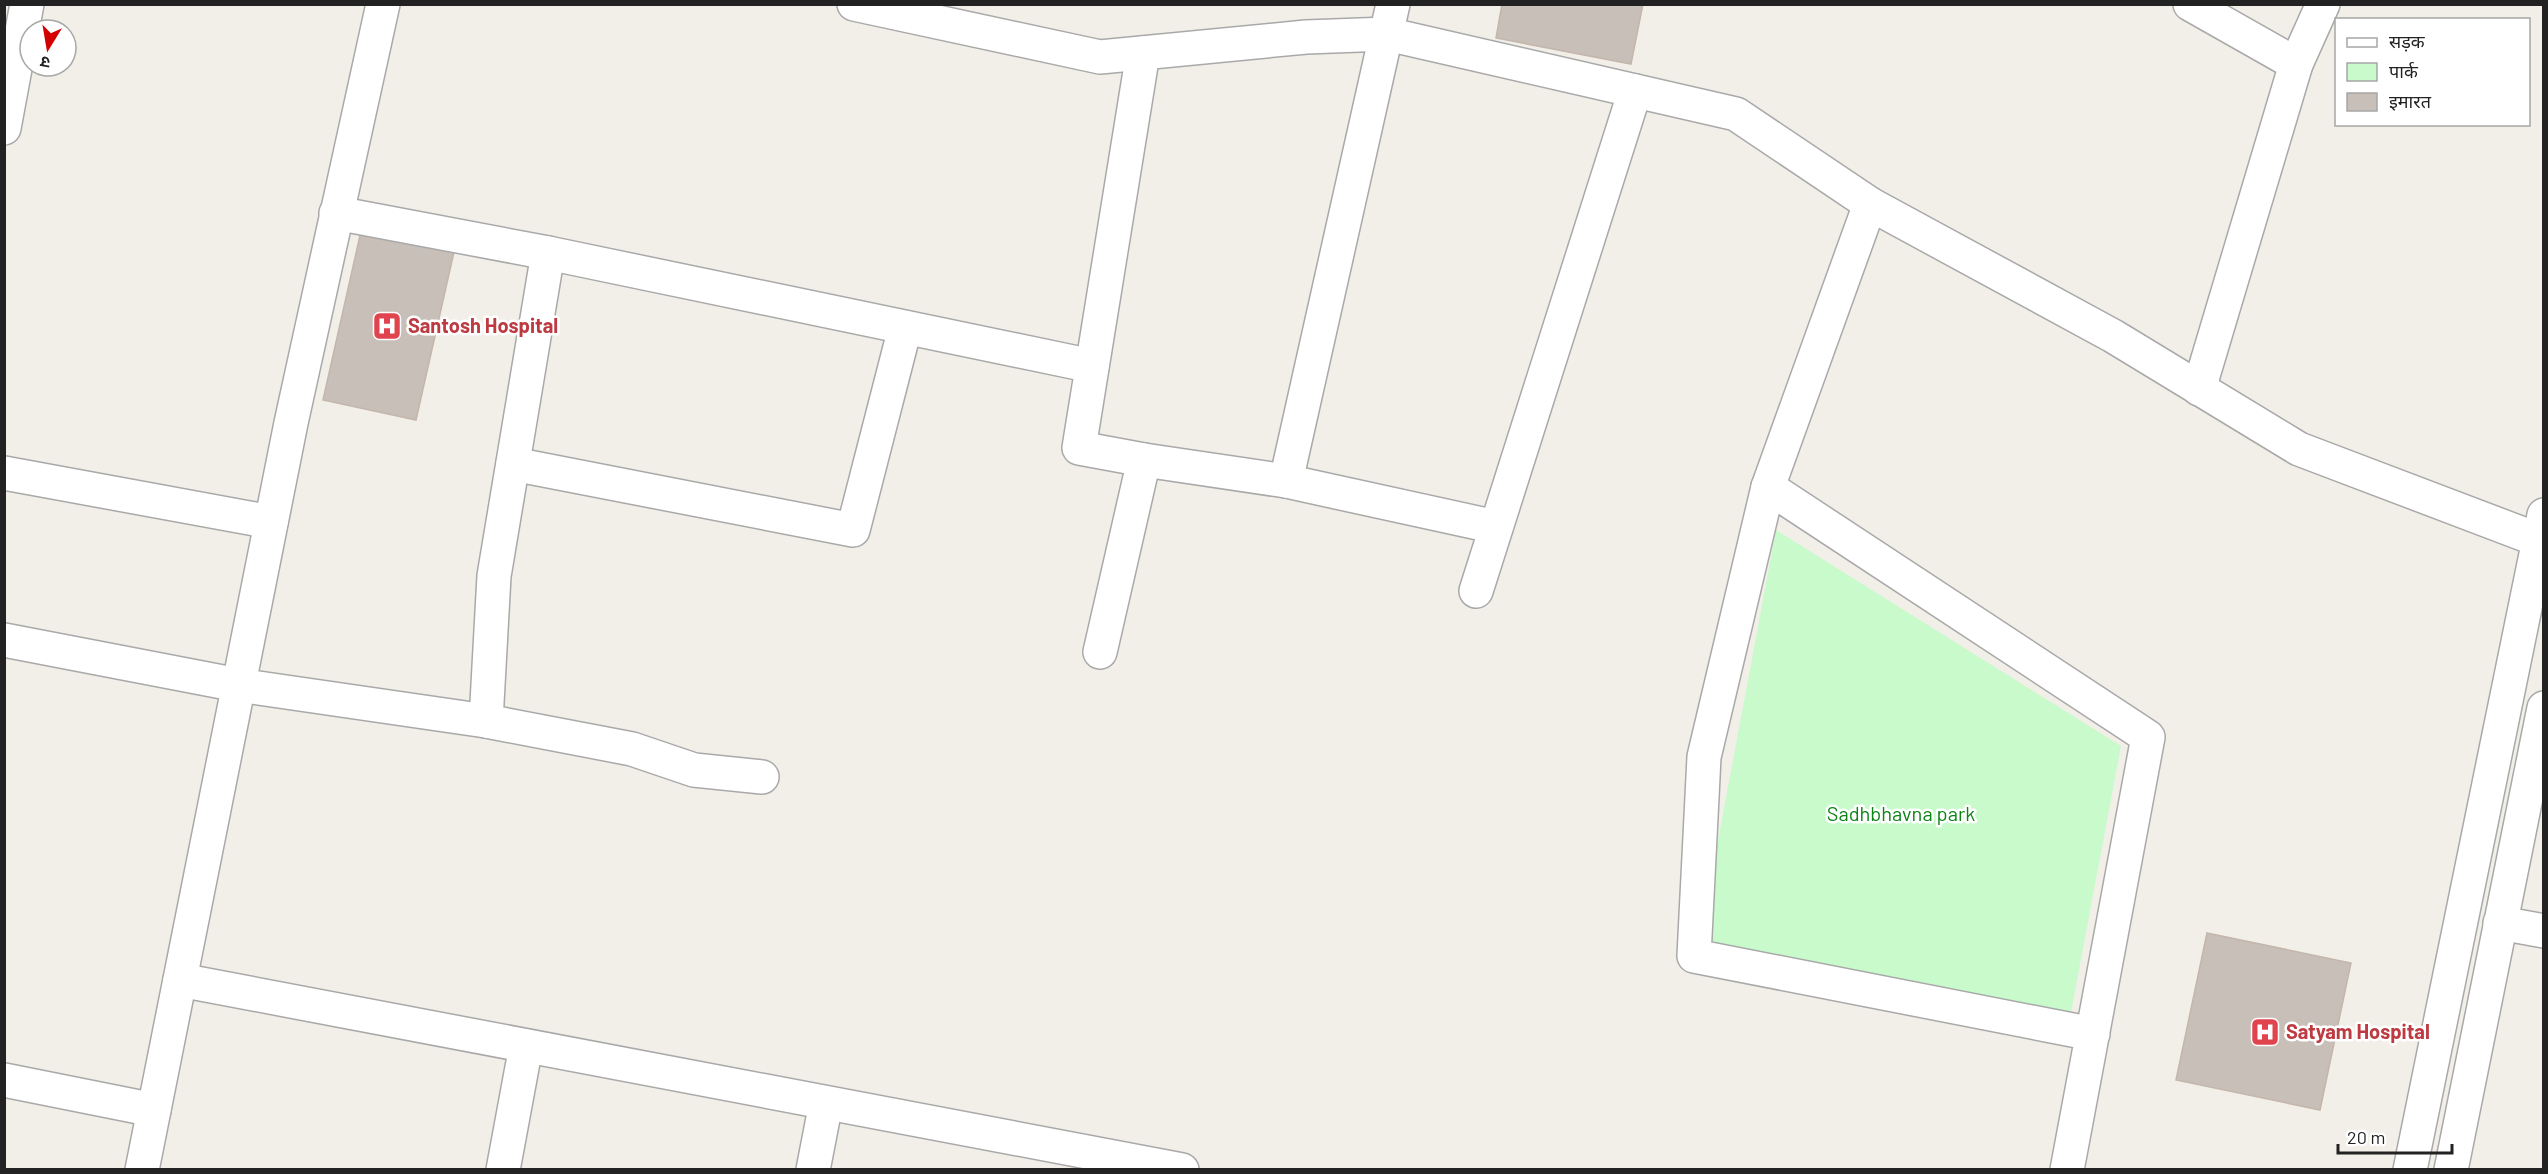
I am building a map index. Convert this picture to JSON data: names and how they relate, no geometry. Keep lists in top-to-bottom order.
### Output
{
  "parks": ["Sadhbhavna park"],
  "places": {
    "hospital": ["Santosh Hospital", "Satyam Hospital"]
  },
  "legend": ["सड़क", "पार्क", "इमारत"],
  "scale_bar": "20 m",
  "north": "bottom"
}
